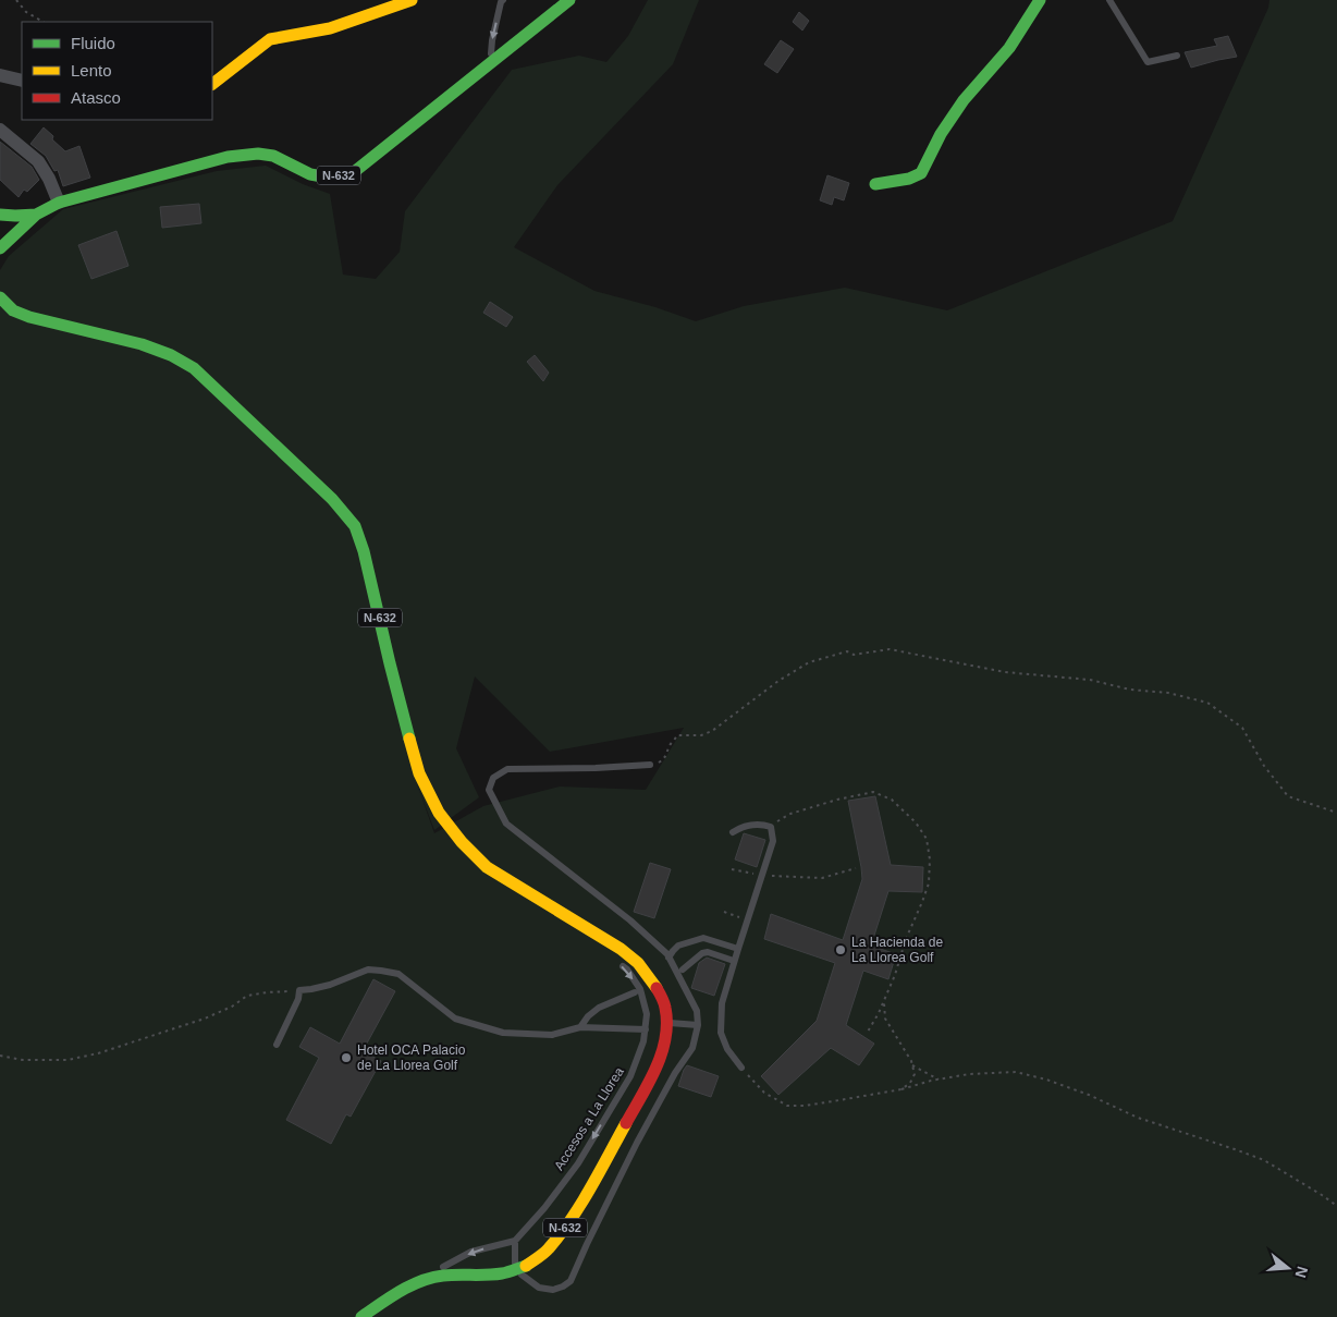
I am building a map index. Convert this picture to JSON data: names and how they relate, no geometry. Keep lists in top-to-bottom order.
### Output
{
  "streets": {
    "main road": ["N-632"],
    "lane": ["Accesos a La Llorea"]
  },
  "one_way": ["Accesos a La Llorea"],
  "places": ["La Hacienda de La Llorea Golf", "Hotel OCA Palacio de La Llorea Golf"],
  "legend": ["Fluido", "Lento", "Atasco"],
  "north": "right"
}
